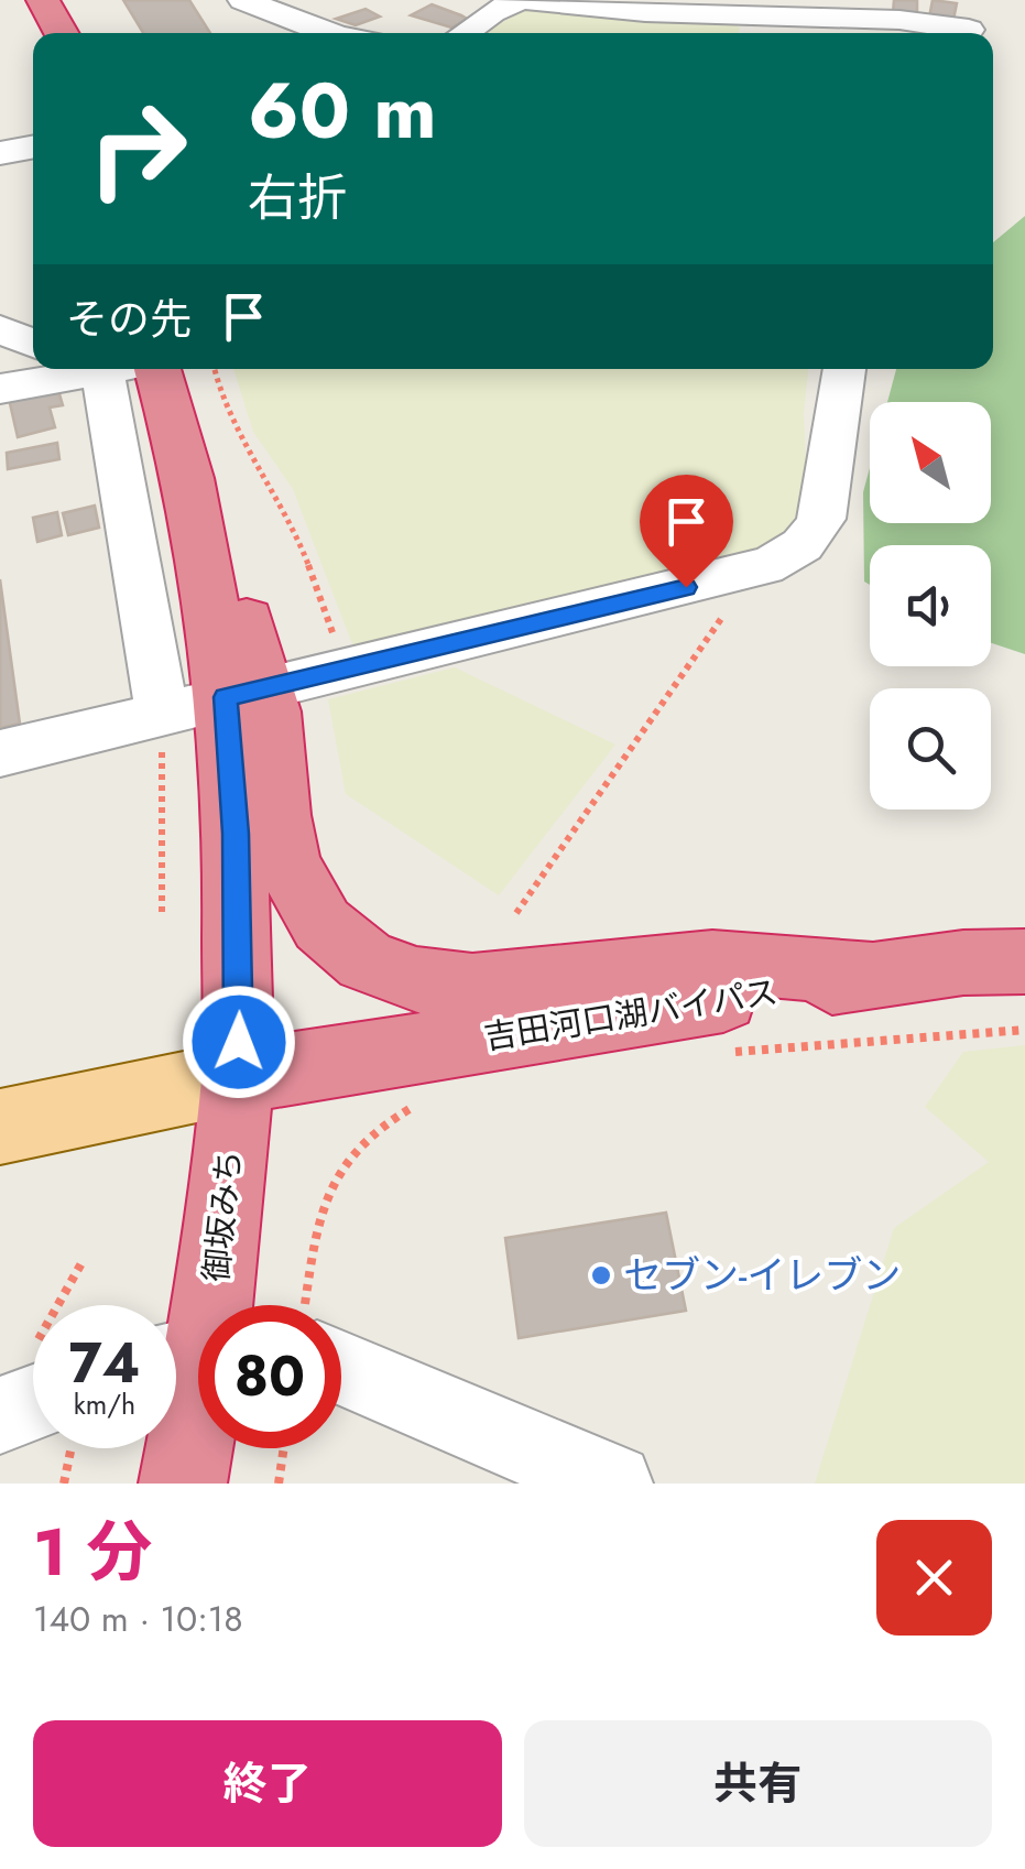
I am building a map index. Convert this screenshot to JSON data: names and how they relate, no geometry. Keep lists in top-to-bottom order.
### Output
{
  "streets": {
    "highway": ["吉田河口湖バイパス", "御坂みち"]
  },
  "crossings": [
    ["吉田河口湖バイパス", "御坂みち"]
  ],
  "places": ["セブン-イレブン"],
  "north": "top left",
  "page": {
    "turn": ["60 m", "右折"],
    "then": "その先",
    "speed": "74 km/h",
    "limit": "80",
    "heading": ["1 分", "140 m · 10:18"],
    "buttons": ["終了", "共有"]
  }
}
